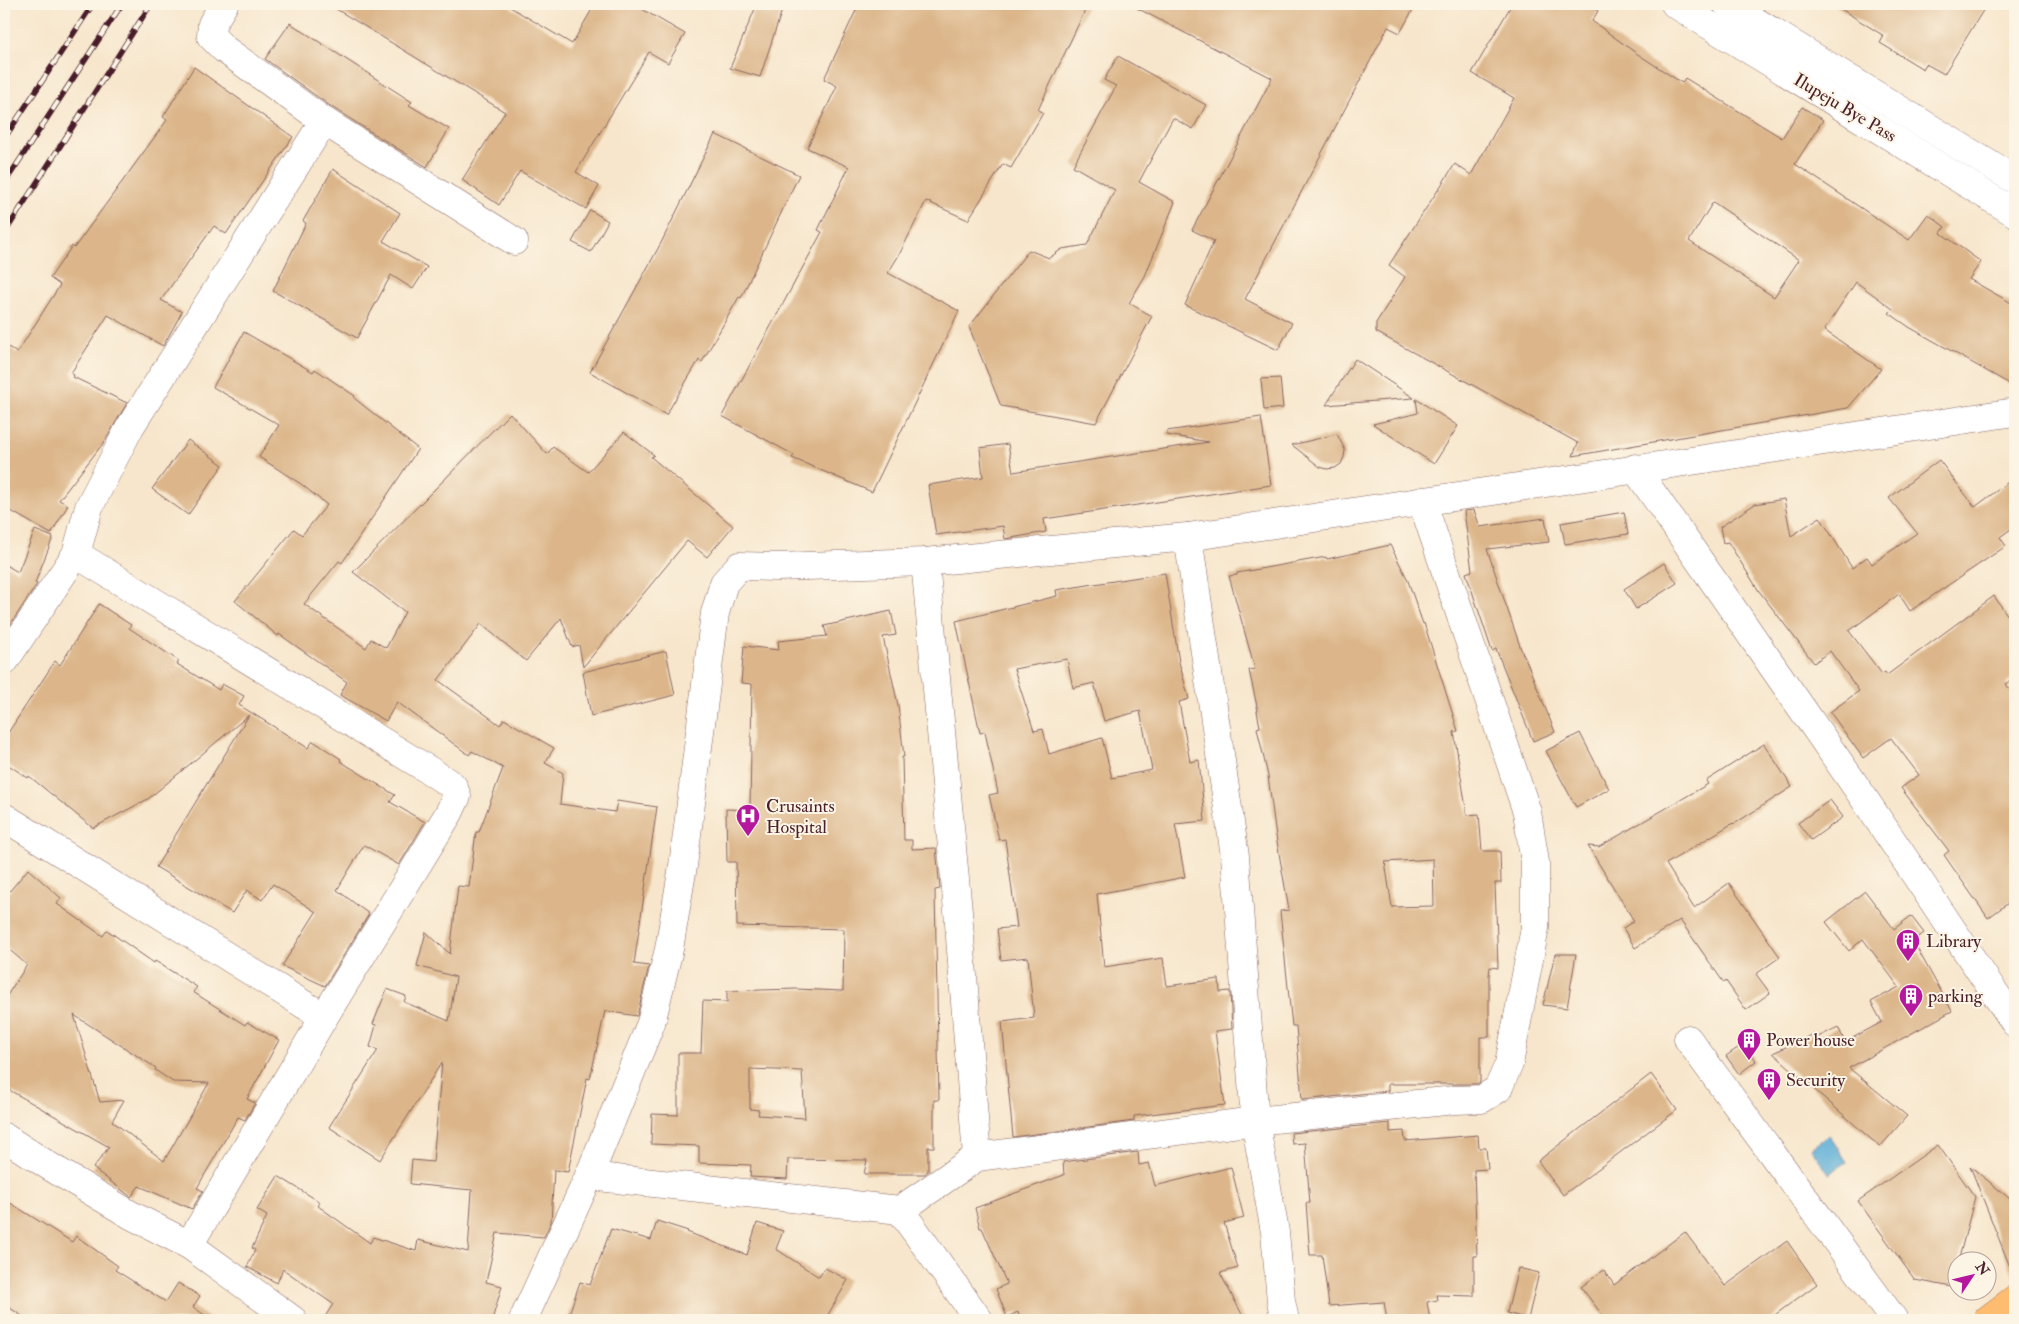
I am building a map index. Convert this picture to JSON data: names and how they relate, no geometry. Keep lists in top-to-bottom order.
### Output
{
  "streets": {
    "street": ["Ilupeju Bye Pass"]
  },
  "places": {
    "hospital": ["Crusaints Hospital"],
    "building": [
      "Library",
      "parking",
      "Power house",
      "Security"
    ]
  },
  "north": "top right"
}
